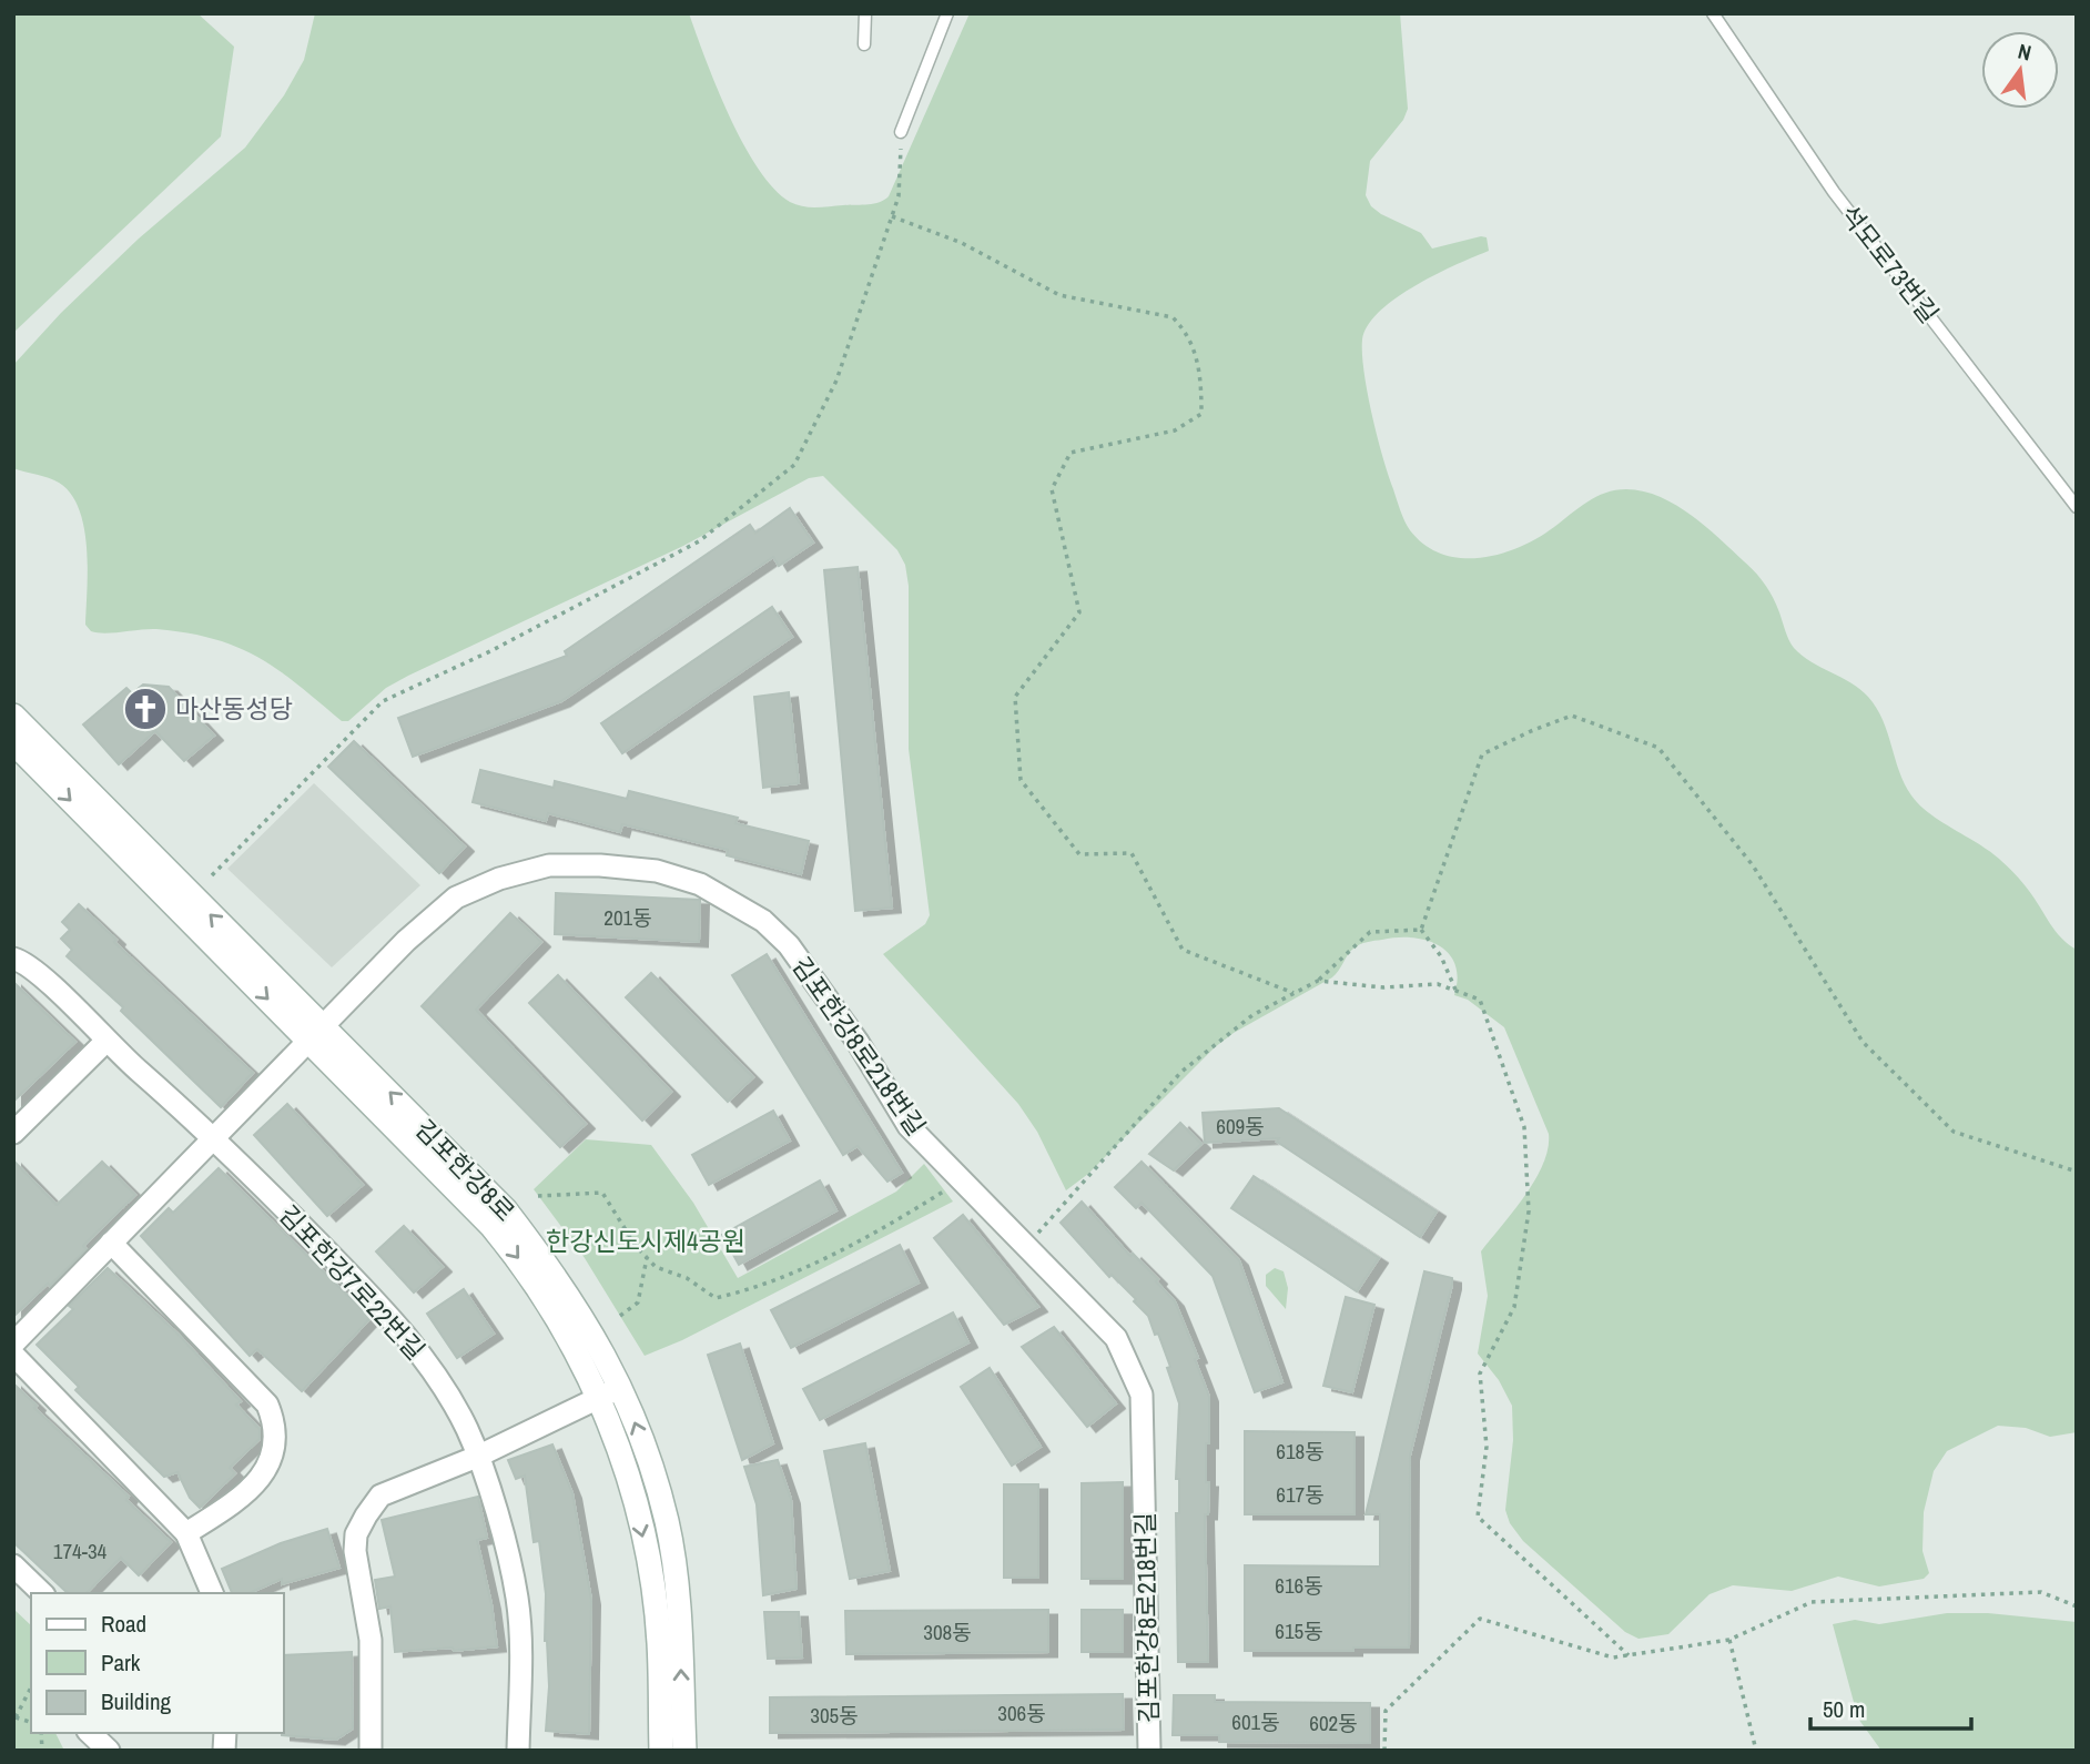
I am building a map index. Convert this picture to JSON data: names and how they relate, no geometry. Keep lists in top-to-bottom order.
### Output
{
  "streets": {
    "street": ["김포한강8로218번길", "김포한강8로", "김포한강7로22번길"],
    "lane": ["석모로73번길"]
  },
  "crossings": [
    ["김포한강8로218번길", "김포한강8로"],
    ["김포한강8로218번길", "김포한강7로22번길"]
  ],
  "parks": ["한강신도시제4공원"],
  "places": {
    "church": ["마산동성당"]
  },
  "house_numbers": [
    "201동",
    "609동",
    "618동",
    "617동",
    "174-34",
    "616동",
    "615동",
    "308동",
    "306동",
    "305동",
    "601동",
    "602동"
  ],
  "legend": ["Road", "Park", "Building"],
  "scale_bar": "50 m",
  "north": "top"
}
